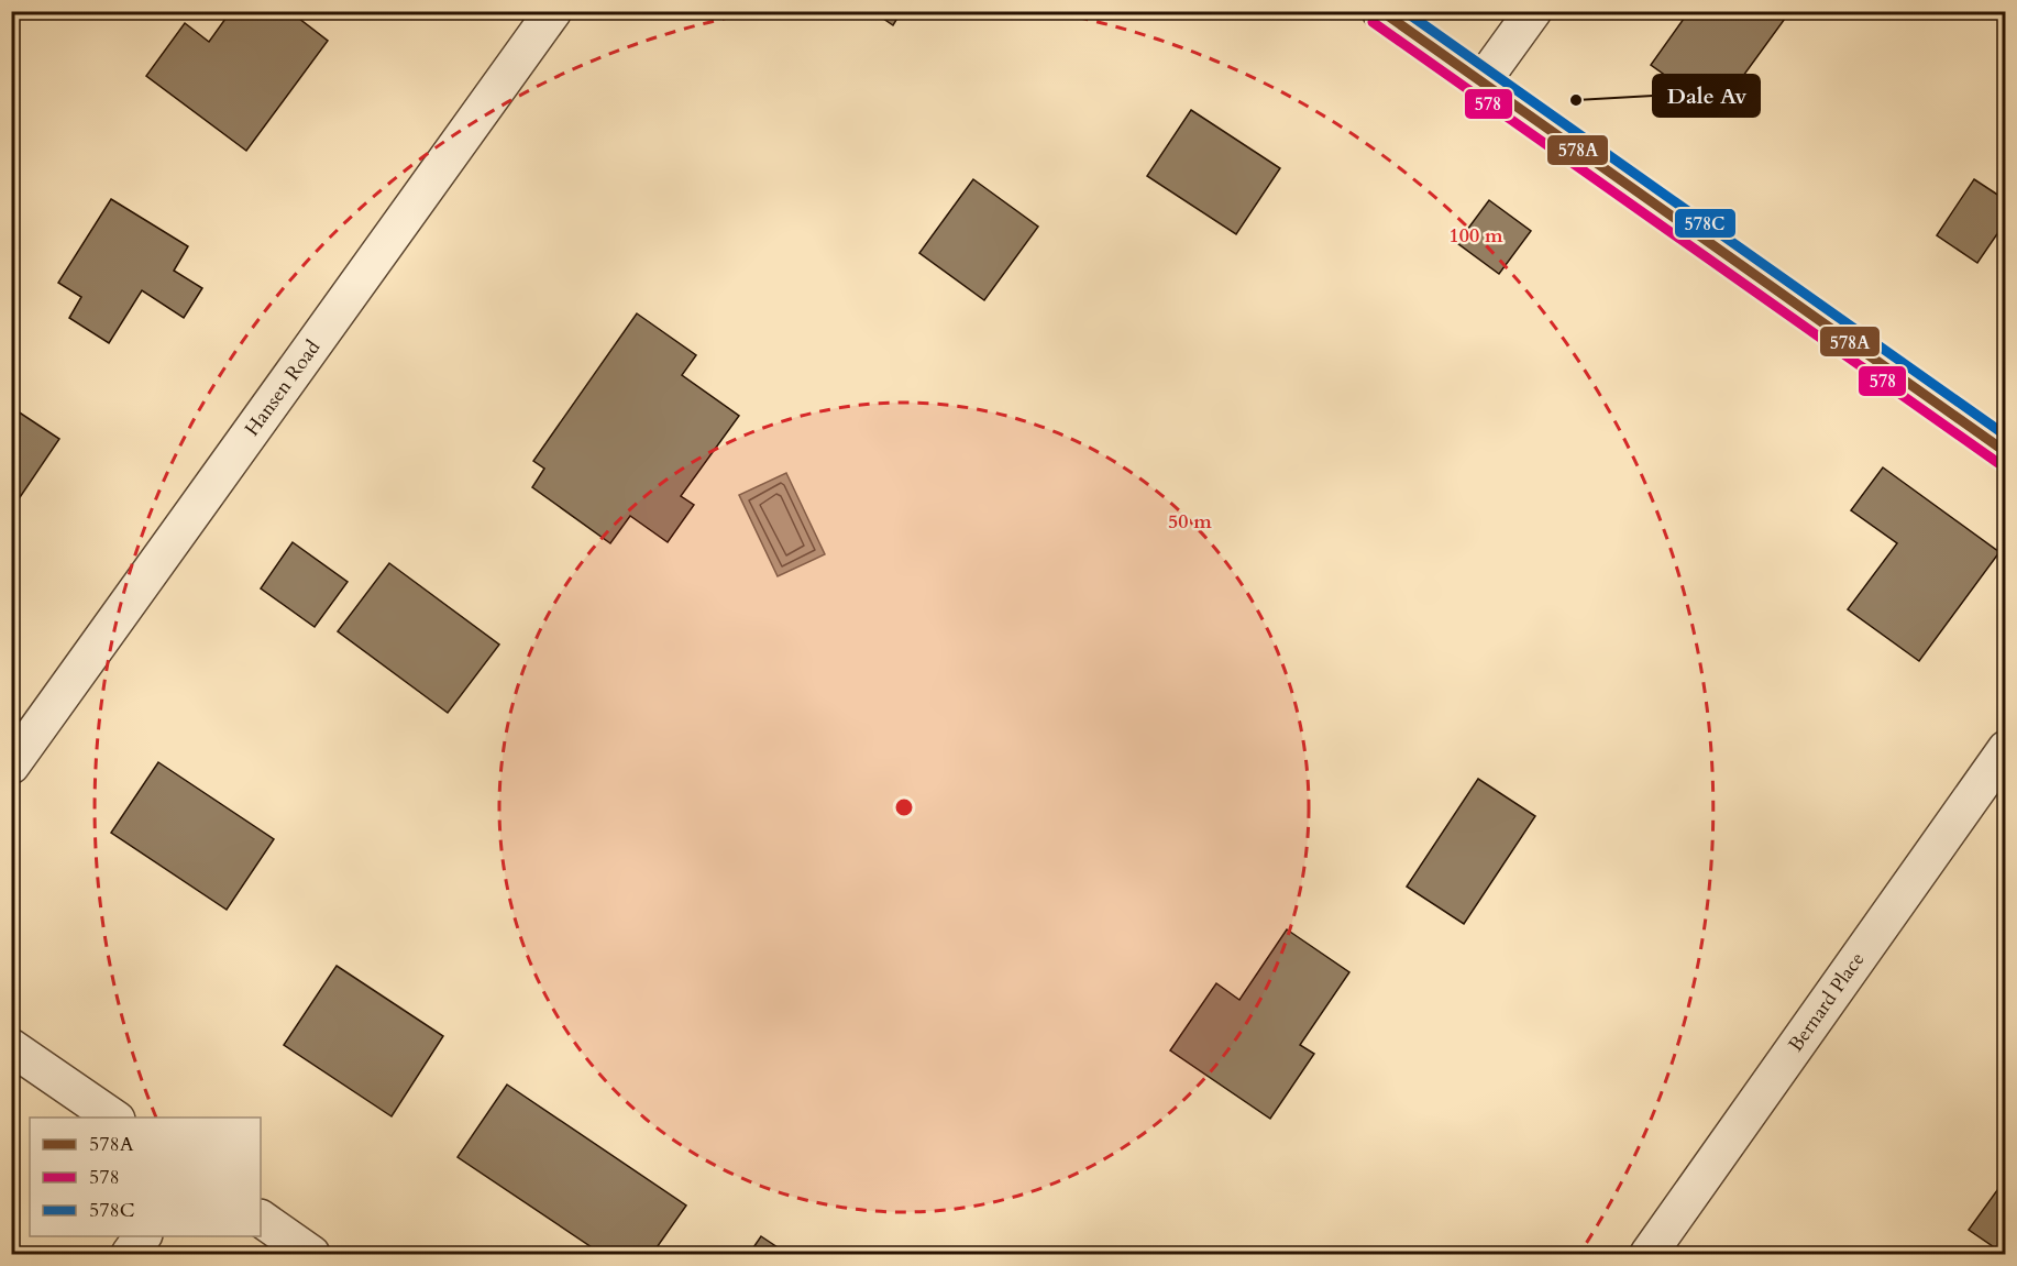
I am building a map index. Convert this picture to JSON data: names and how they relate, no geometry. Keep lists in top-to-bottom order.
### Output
{
  "streets": {
    "street": ["Hansen Road", "Bernard Place"]
  },
  "places": ["Dale Av"],
  "lines": ["transit line 578A", "transit line 578C", "transit line 578"],
  "legend": ["578A", "578", "578C"],
  "rings": ["100 m", "50 m"]
}
